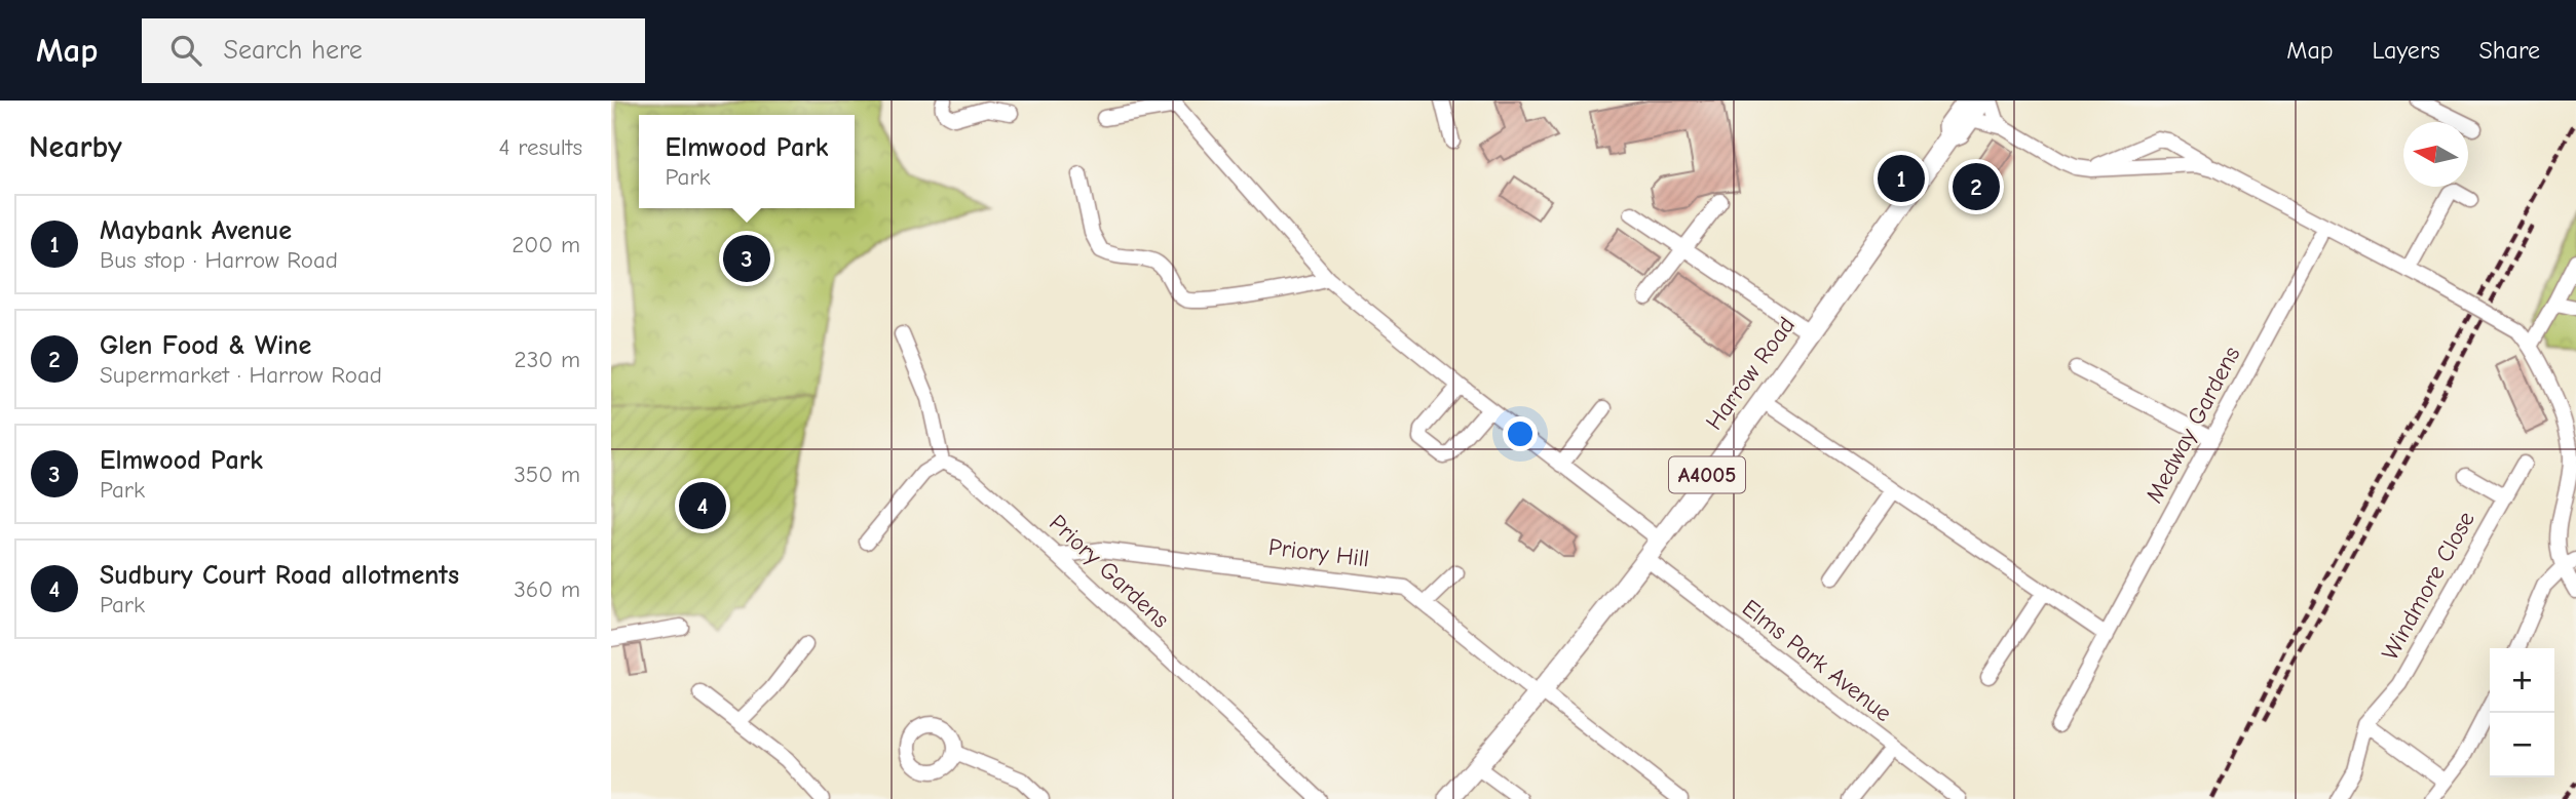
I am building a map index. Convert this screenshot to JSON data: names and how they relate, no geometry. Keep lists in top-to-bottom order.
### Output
{
  "streets": {
    "main road": ["Harrow Road", "A4005"],
    "street": [
      "Medway Gardens",
      "Priory Hill",
      "Priory Gardens",
      "Windmore Close",
      "Elms Park Avenue"
    ]
  },
  "crossings": [
    ["Harrow Road", "Priory Hill"],
    ["Harrow Road", "Elms Park Avenue"],
    ["Priory Hill", "Priory Gardens"]
  ],
  "north": "left",
  "page": {
    "header": "Map",
    "search": "Search here",
    "nav": ["Map", "Layers", "Share"],
    "heading": ["Nearby", "4 results"],
    "popup": ["Elmwood Park", "Park"],
    "pins": [
      "1",
      "2",
      "3",
      "4"
    ],
    "list": [
      {
        "mark": "1",
        "name": "Maybank Avenue",
        "note": "Bus stop · Harrow Road",
        "value": "200 m"
      },
      {
        "mark": "2",
        "name": "Glen Food & Wine",
        "note": "Supermarket · Harrow Road",
        "value": "230 m"
      },
      {
        "mark": "3",
        "name": "Elmwood Park",
        "note": "Park",
        "value": "350 m"
      },
      {
        "mark": "4",
        "name": "Sudbury Court Road allotments",
        "note": "Park",
        "value": "360 m"
      }
    ],
    "map_buttons": ["+", "−"]
  }
}
